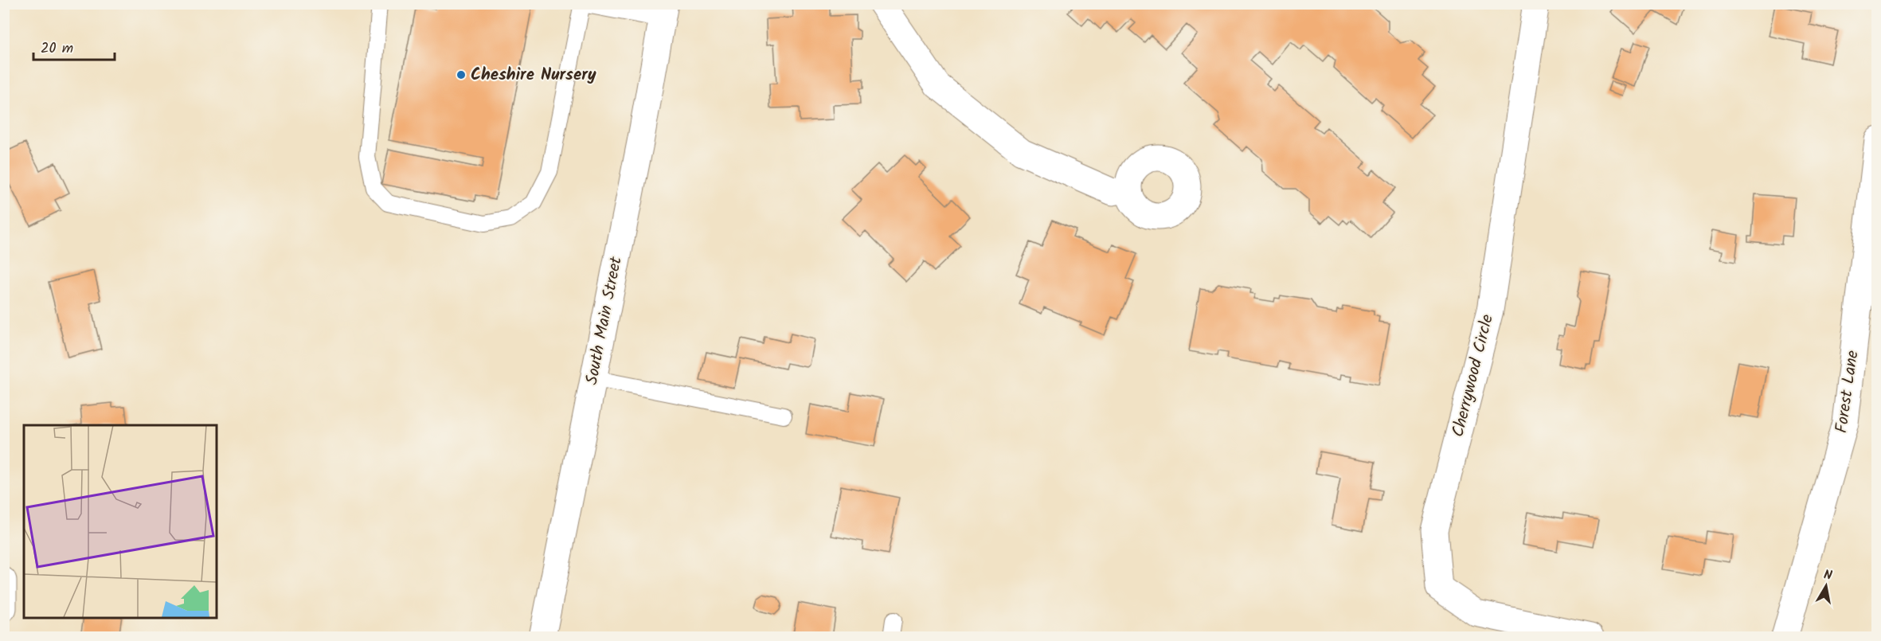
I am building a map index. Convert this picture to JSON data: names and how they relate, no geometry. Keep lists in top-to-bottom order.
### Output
{
  "streets": {
    "main road": ["South Main Street", "Cherrywood Circle", "Forest Lane"]
  },
  "places": ["Cheshire Nursery"],
  "scale_bar": "20 m",
  "north": "top"
}
